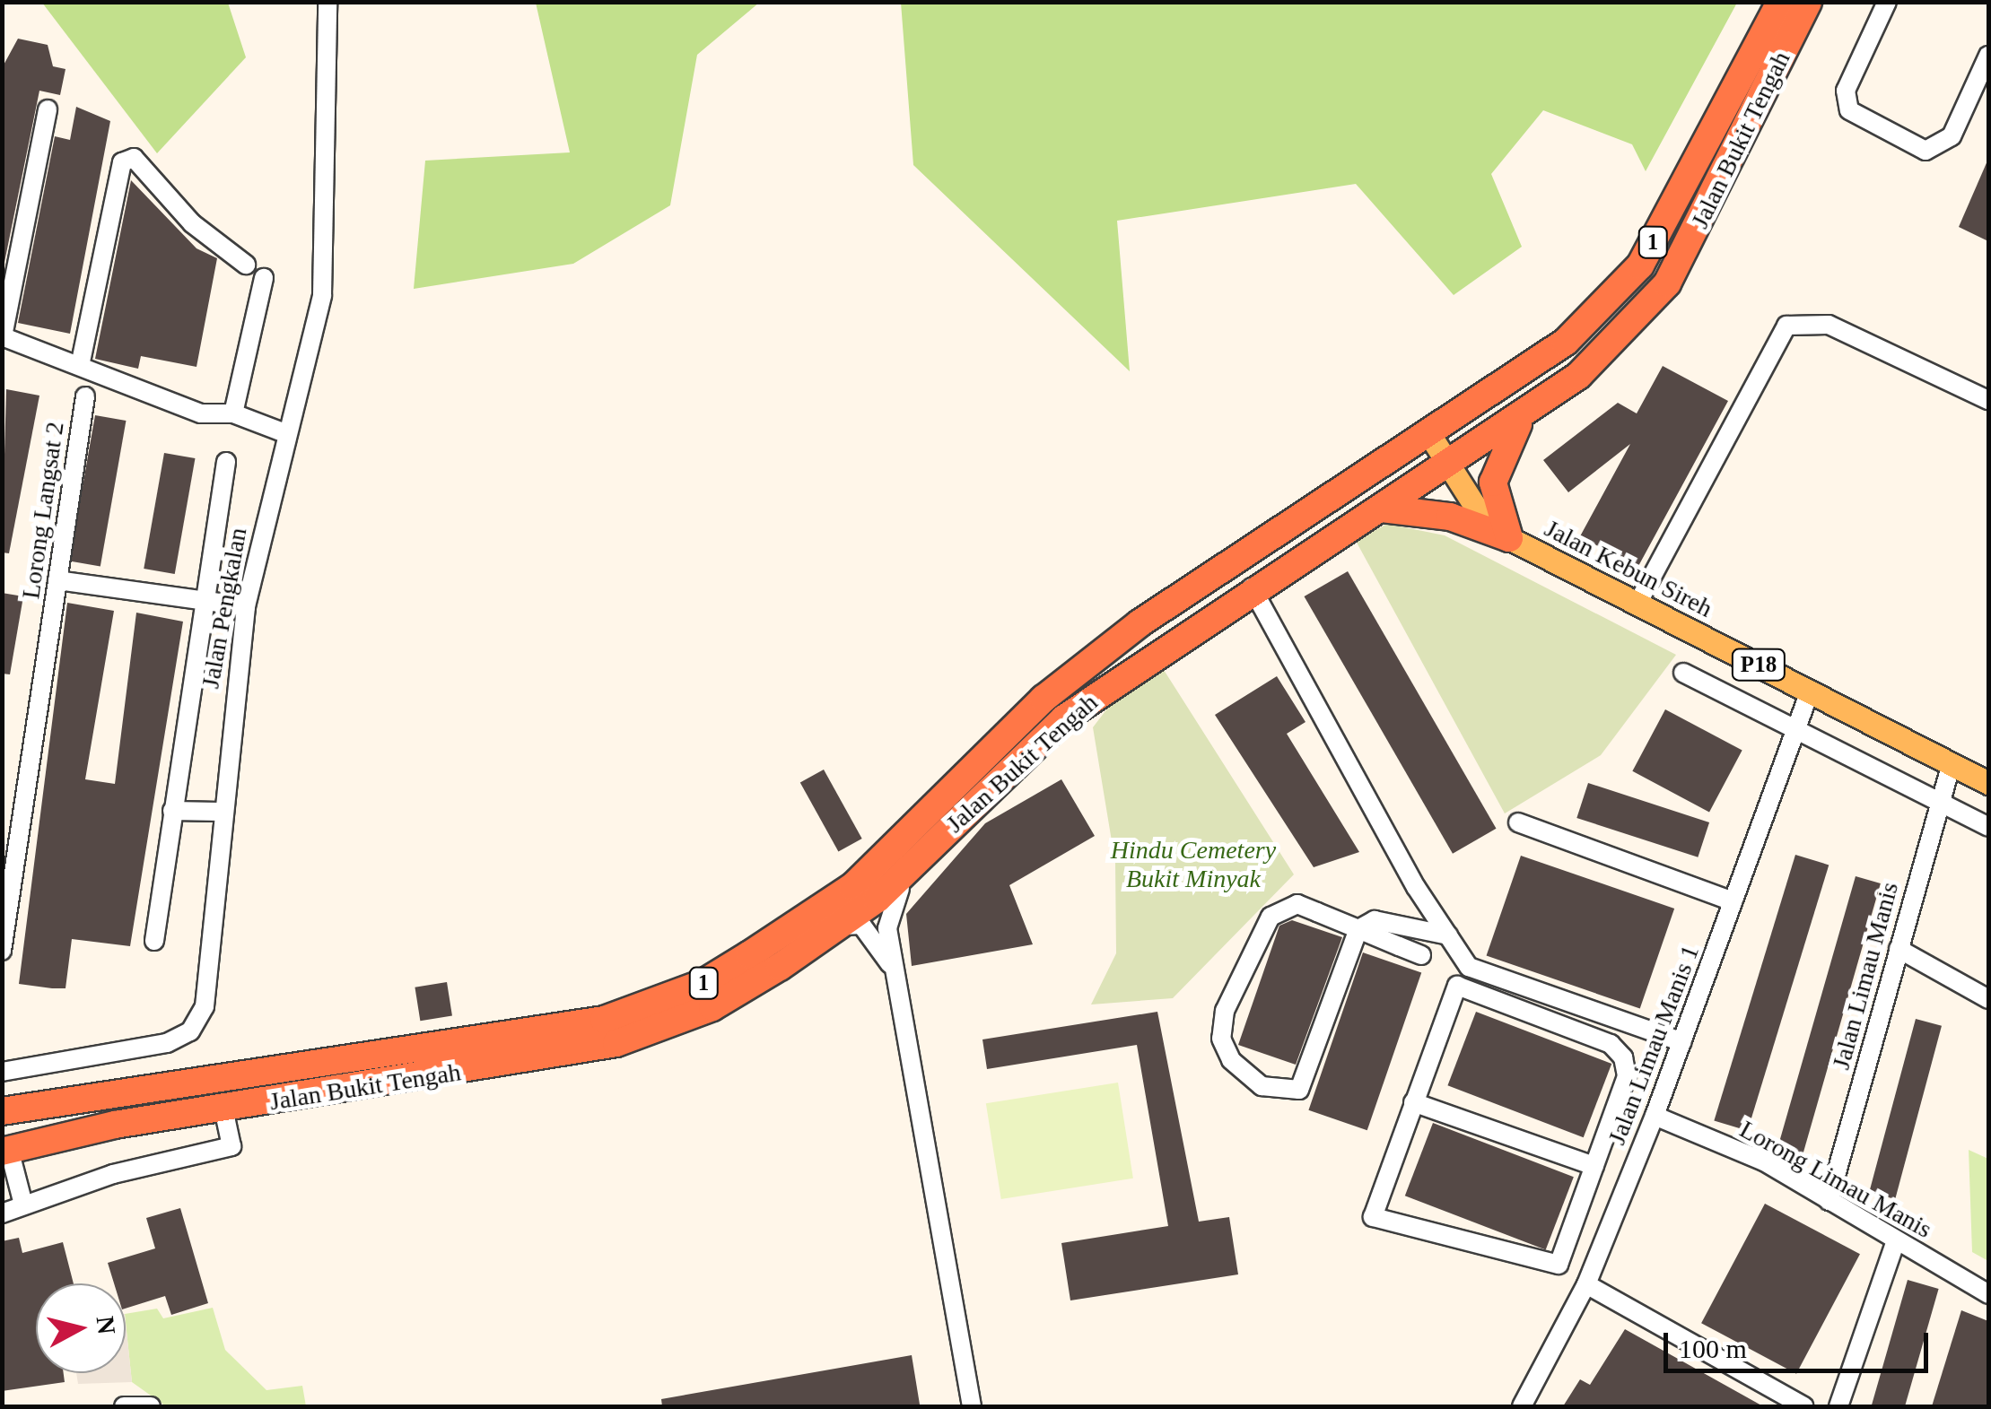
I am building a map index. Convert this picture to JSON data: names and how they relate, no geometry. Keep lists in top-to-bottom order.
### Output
{
  "streets": {
    "highway": ["Jalan Bukit Tengah", "1"],
    "main road": ["Jalan Kebun Sireh", "P18"],
    "street": [
      "Lorong Langsat 2",
      "Jalan Pengkalan",
      "Jalan Limau Manis",
      "Jalan Limau Manis 1",
      "Lorong Limau Manis"
    ]
  },
  "crossings": [
    ["Jalan Bukit Tengah", "Jalan Kebun Sireh"],
    ["Jalan Kebun Sireh", "Jalan Limau Manis"],
    ["Jalan Kebun Sireh", "Jalan Limau Manis 1"],
    ["Jalan Limau Manis", "Lorong Limau Manis"],
    ["Jalan Limau Manis 1", "Lorong Limau Manis"]
  ],
  "parks": ["Hindu Cemetery Bukit Minyak"],
  "scale_bar": "100 m",
  "north": "right"
}
